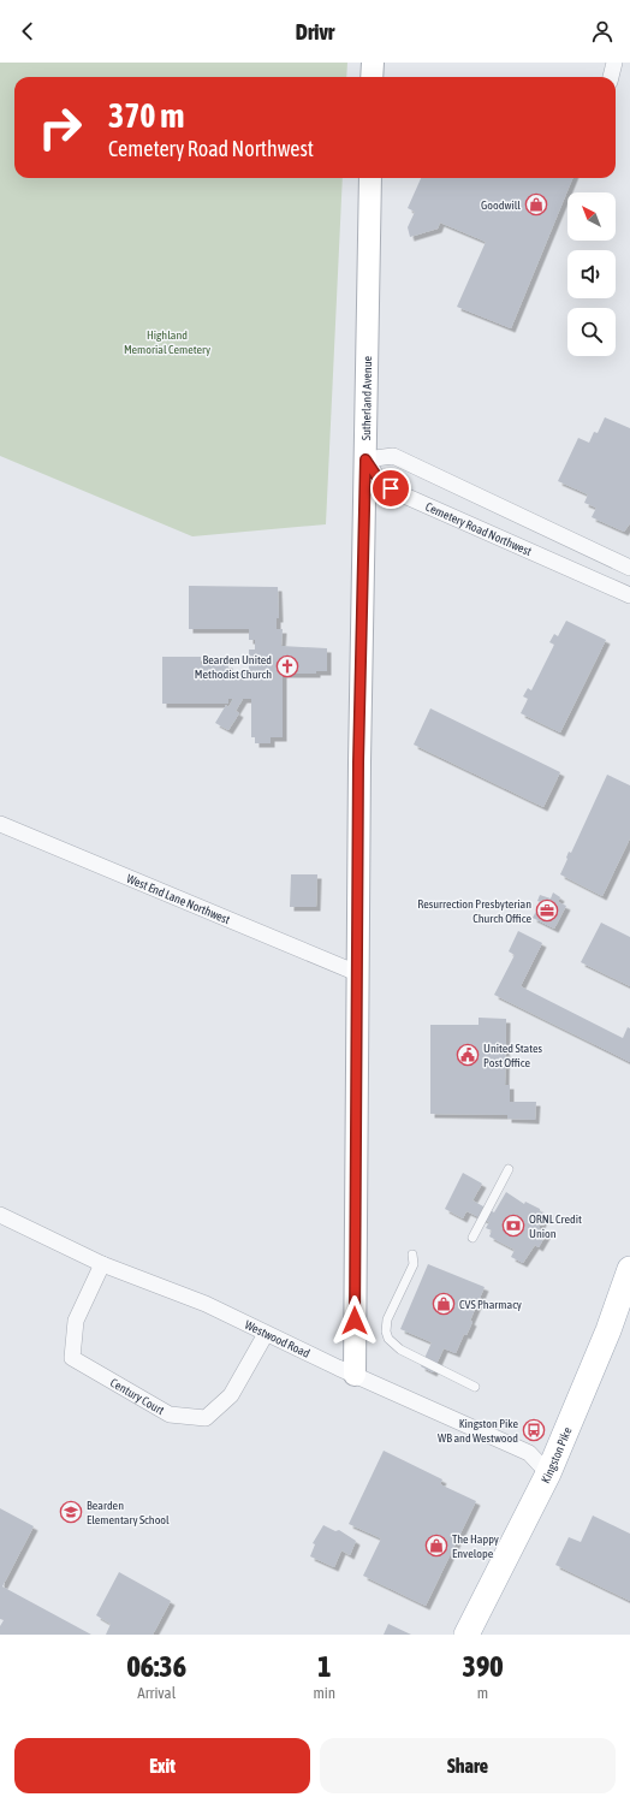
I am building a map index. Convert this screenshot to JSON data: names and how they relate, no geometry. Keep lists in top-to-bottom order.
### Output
{
  "streets": {
    "main road": ["Kingston Pike"],
    "street": [
      "Sutherland Avenue",
      "Cemetery Road Northwest",
      "West End Lane Northwest",
      "Westwood Road",
      "Century Court"
    ]
  },
  "crossings": [
    ["Sutherland Avenue", "Cemetery Road Northwest"],
    ["Sutherland Avenue", "West End Lane Northwest"],
    ["Sutherland Avenue", "Westwood Road"],
    ["Westwood Road", "Century Court"],
    ["Westwood Road", "Kingston Pike"]
  ],
  "parks": ["Highland Memorial Cemetery"],
  "places": {
    "shop": ["Goodwill", "CVS Pharmacy", "The Happy Envelope"],
    "church": ["Bearden United Methodist Church"],
    "office": ["Resurrection Presbyterian Church Office"],
    "public building": ["United States Post Office"],
    "bank": ["ORNL Credit Union"],
    "bus stop": ["Kingston Pike WB and Westwood"],
    "school or university": ["Bearden Elementary School"]
  },
  "north": "top left",
  "page": {
    "header": "Drivr",
    "turn": ["370 m", "Cemetery Road Northwest"],
    "eta": [
      "06:36",
      "Arrival",
      "1",
      "min",
      "390",
      "m"
    ],
    "buttons": ["Exit", "Share"]
  }
}
